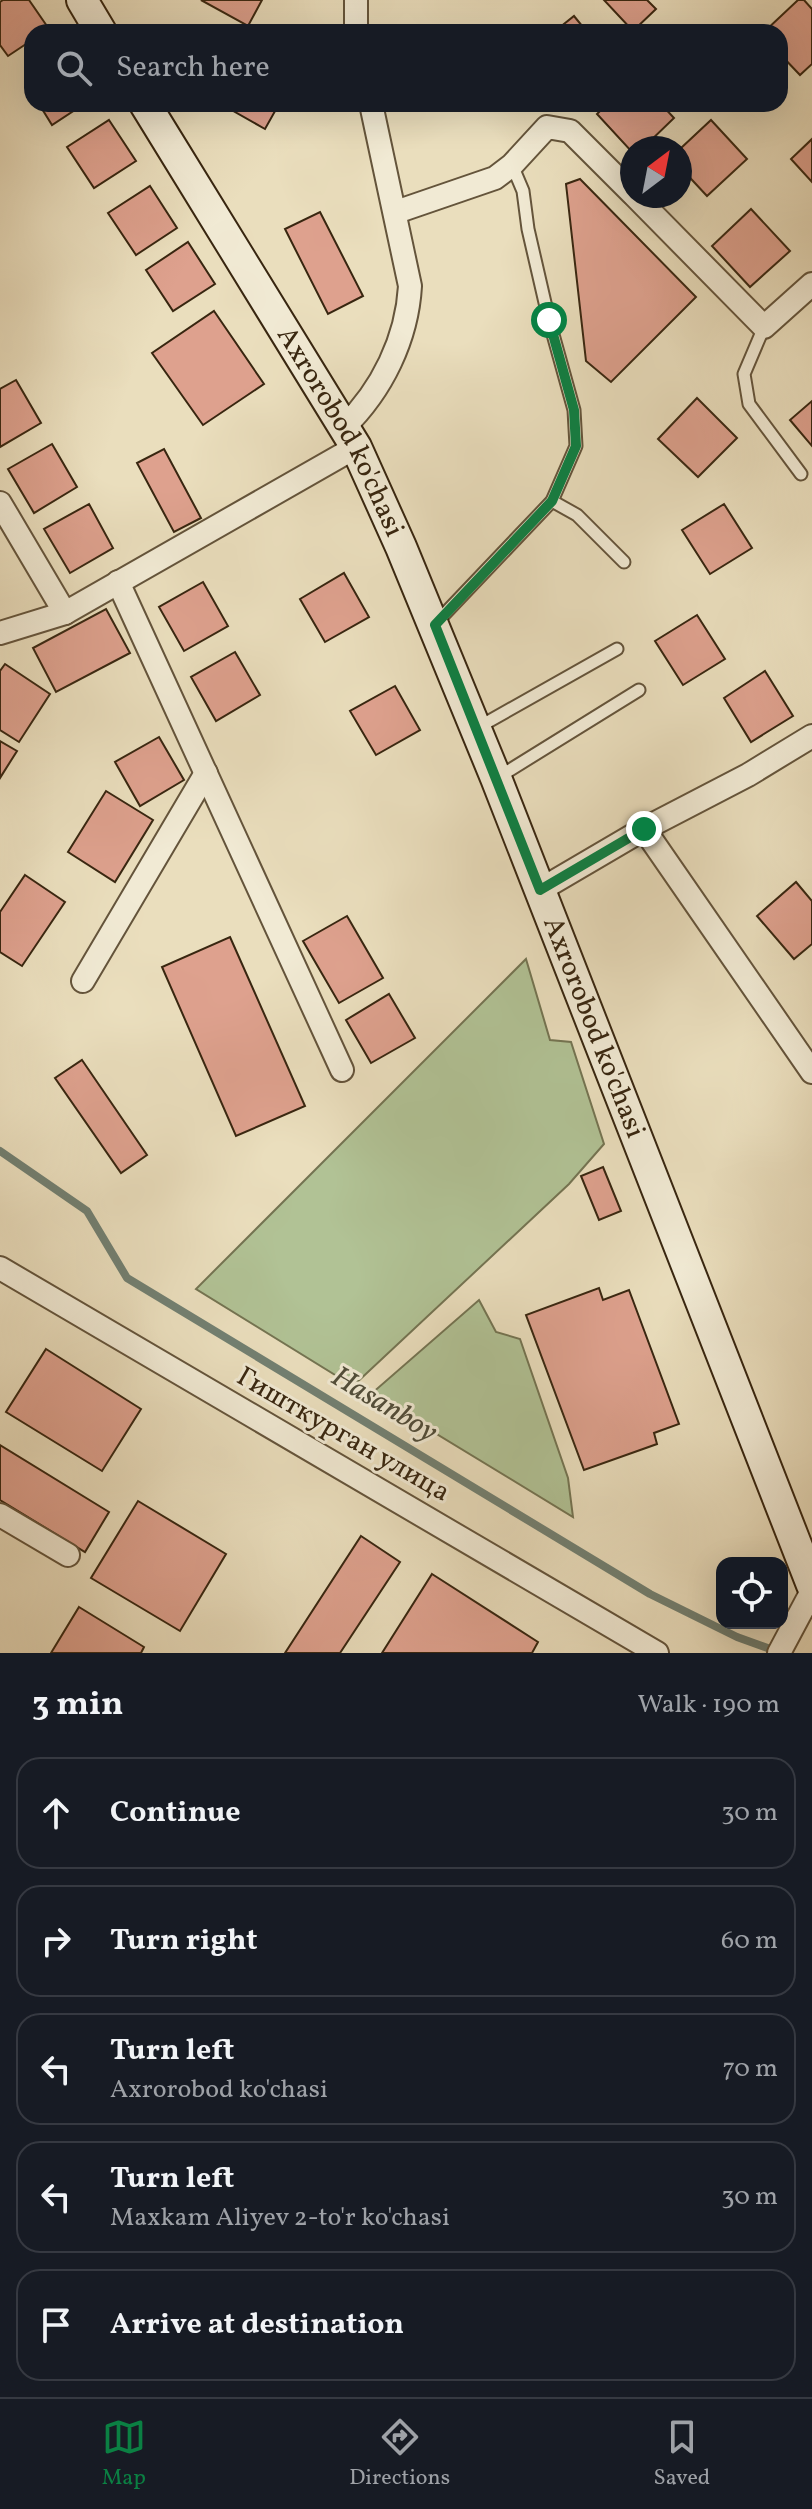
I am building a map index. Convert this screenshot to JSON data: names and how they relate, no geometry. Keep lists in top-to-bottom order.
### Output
{
  "streets": {
    "street": ["Axrorobod ko'chasi", "Гишткурган улица"]
  },
  "water": ["Hasanboy"],
  "north": "top right",
  "page": {
    "search": "Search here",
    "heading": ["3 min", "Walk · 190 m"],
    "list": [
      ["Continue", "30 m"],
      ["Turn right", "60 m"],
      ["Turn left", "Axrorobod ko'chasi", "70 m"],
      ["Turn left", "Maxkam Aliyev 2-to'r ko'chasi", "30 m"],
      "Arrive at destination"
    ],
    "nav": ["Map", "Directions", "Saved"]
  }
}
